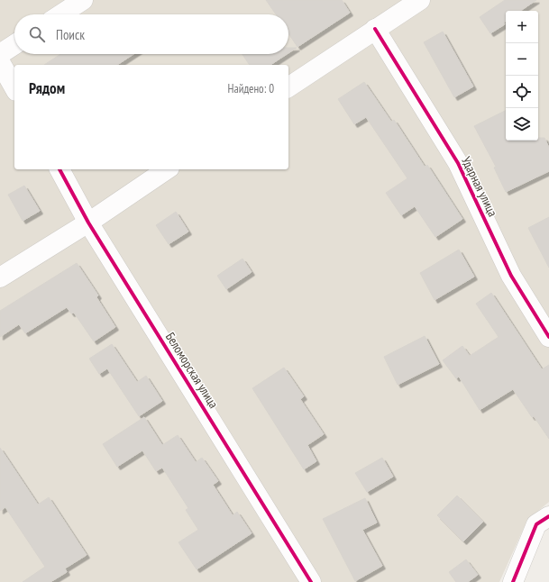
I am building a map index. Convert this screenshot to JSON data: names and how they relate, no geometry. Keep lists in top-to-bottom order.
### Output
{
  "streets": {
    "street": ["Ударная улица", "Беломорская улица"]
  },
  "page": {
    "map_buttons": ["+", "−"],
    "search": "Поиск",
    "heading": ["Рядом", "Найдено: 0"]
  }
}
